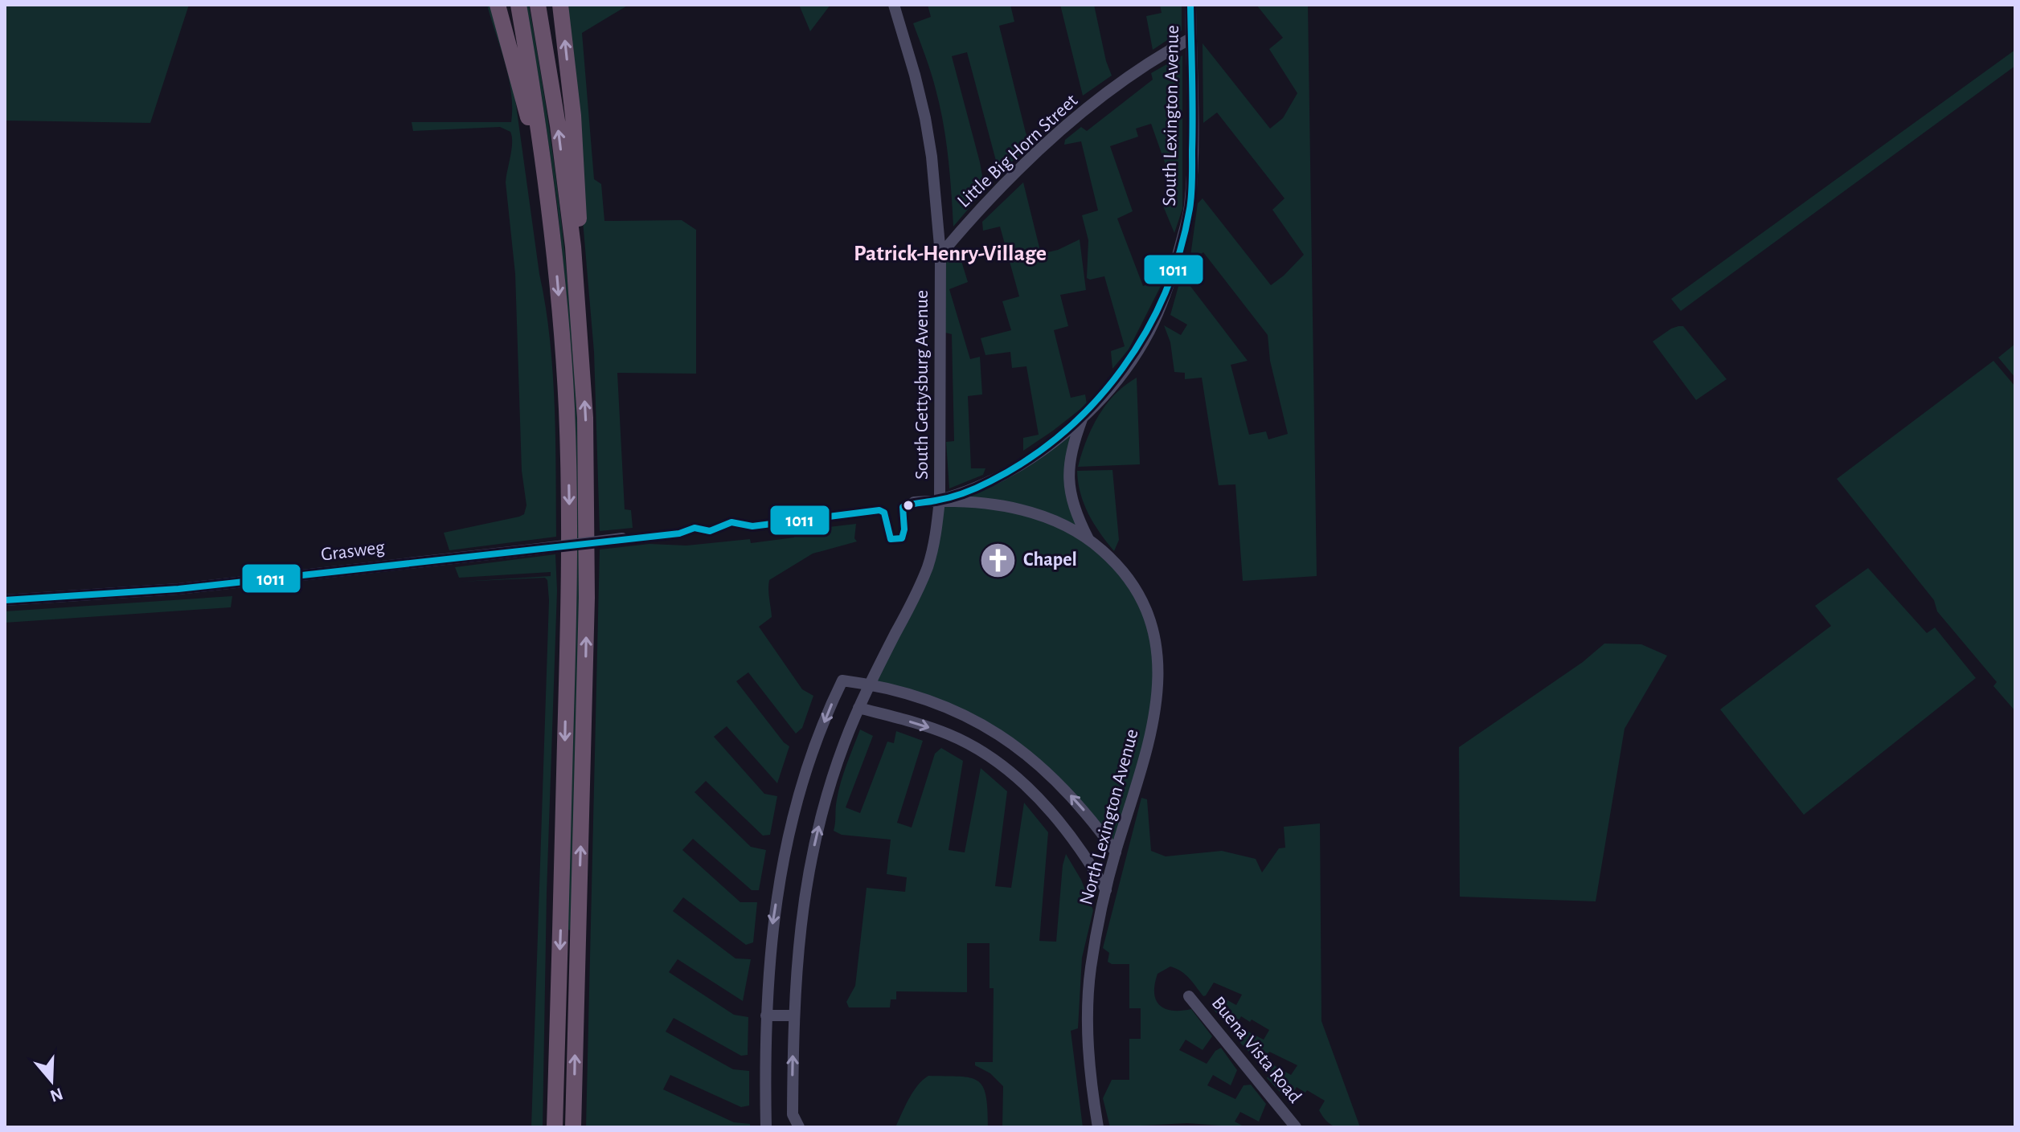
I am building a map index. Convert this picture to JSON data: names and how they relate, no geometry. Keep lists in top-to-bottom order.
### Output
{
  "streets": {
    "street": [
      "South Lexington Avenue",
      "Little Big Horn Street",
      "South Gettysburg Avenue",
      "Grasweg",
      "North Lexington Avenue",
      "Buena Vista Road"
    ]
  },
  "crossings": [
    ["South Lexington Avenue", "Little Big Horn Street"],
    ["South Lexington Avenue", "South Gettysburg Avenue"],
    ["South Lexington Avenue", "North Lexington Avenue"],
    ["Little Big Horn Street", "South Gettysburg Avenue"],
    ["South Gettysburg Avenue", "North Lexington Avenue"]
  ],
  "districts": ["Patrick-Henry-Village"],
  "places": {
    "church": ["Chapel"]
  },
  "lines": ["transit line 1011"],
  "north": "bottom"
}
